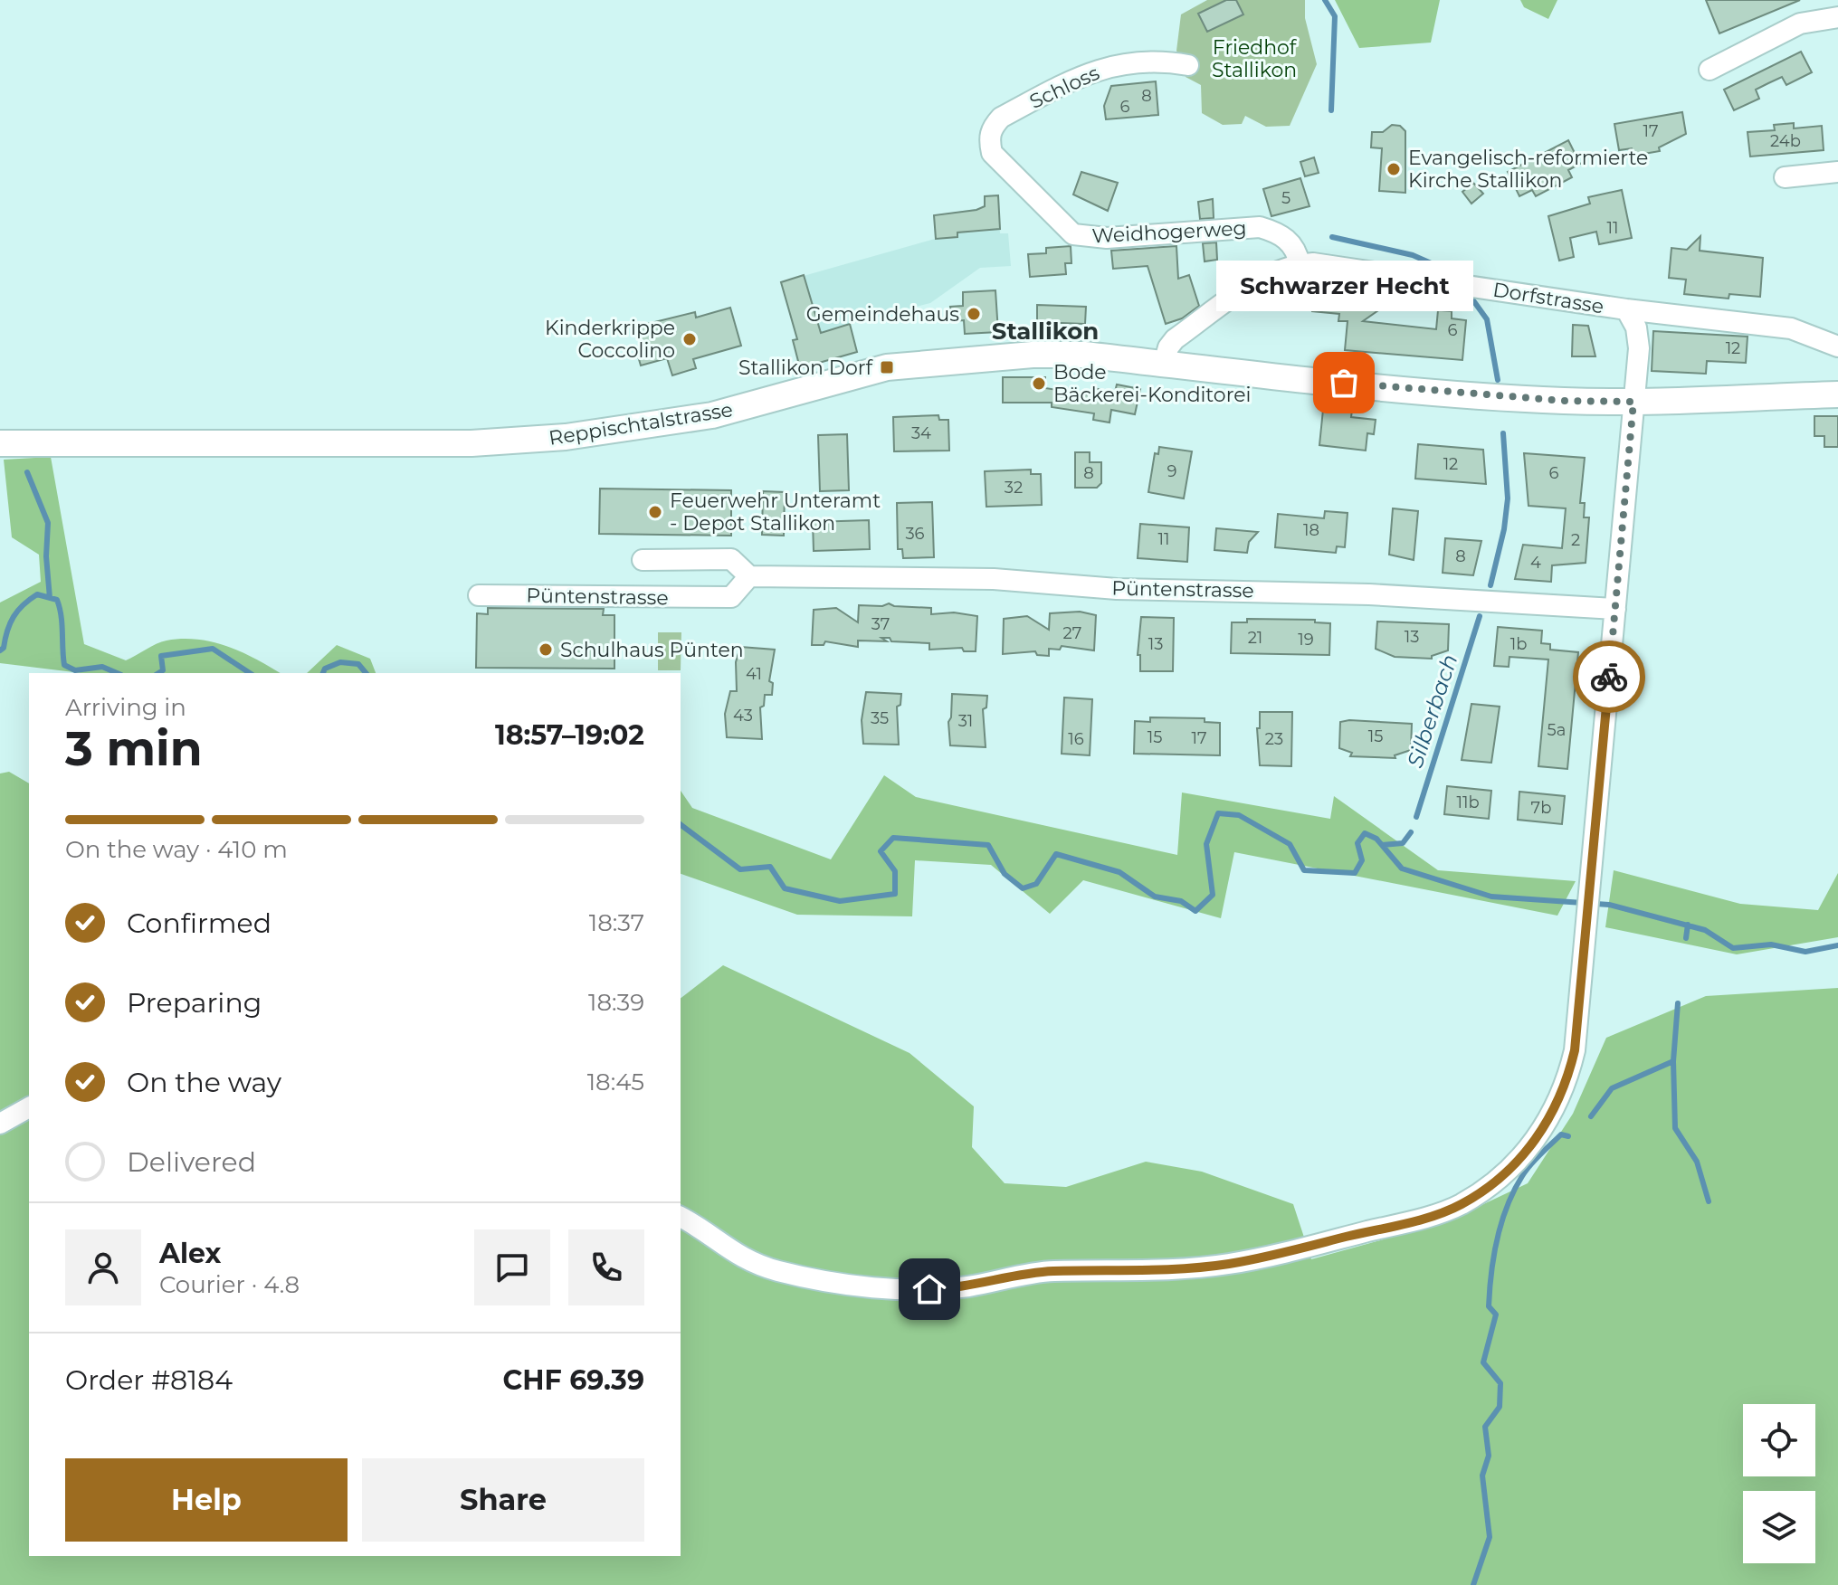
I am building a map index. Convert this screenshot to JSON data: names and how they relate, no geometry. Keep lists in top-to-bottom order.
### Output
{
  "streets": {
    "main road": ["Reppischtalstrasse"],
    "street": [
      "Schloss",
      "Weidhogerweg",
      "Dorfstrasse",
      "Püntenstrasse"
    ]
  },
  "crossings": [
    ["Schloss", "Weidhogerweg"],
    ["Weidhogerweg", "Dorfstrasse"],
    ["Dorfstrasse", "Reppischtalstrasse"]
  ],
  "districts": ["Stallikon"],
  "water": ["Silberbach"],
  "parks": ["Friedhof Stallikon"],
  "places": {
    "other": [
      "Evangelisch-reformierte Kirche Stallikon",
      "Gemeindehaus",
      "Kinderkrippe Coccolino",
      "Schwarzer Hecht",
      "Bode Bäckerei-Konditorei",
      "Feuerwehr Unteramt - Depot Stallikon",
      "Schulhaus Pünten"
    ],
    "transit": ["Stallikon Dorf"]
  },
  "house_numbers": [
    "8",
    "6",
    "17",
    "24b",
    "5",
    "11",
    "6",
    "12",
    "34",
    "12",
    "9",
    "8",
    "6",
    "32",
    "18",
    "36",
    "11",
    "2",
    "8",
    "4",
    "37",
    "27",
    "13",
    "21",
    "19",
    "13",
    "1b",
    "41",
    "43",
    "35",
    "31",
    "5a",
    "15",
    "15",
    "17",
    "16",
    "23",
    "11b",
    "7b"
  ],
  "page": {
    "bubble": "Schwarzer Hecht",
    "heading": ["3 min", "Arriving in", "18:57–19:02"],
    "panel": [
      "Alex",
      "Courier · 4.8",
      "Order #8184",
      "CHF 69.39"
    ],
    "bar": "On the way · 410 m",
    "list": [
      ["Confirmed", "18:37"],
      ["Preparing", "18:39"],
      ["On the way", "18:45"],
      "Delivered"
    ],
    "buttons": ["Help", "Share"]
  }
}
